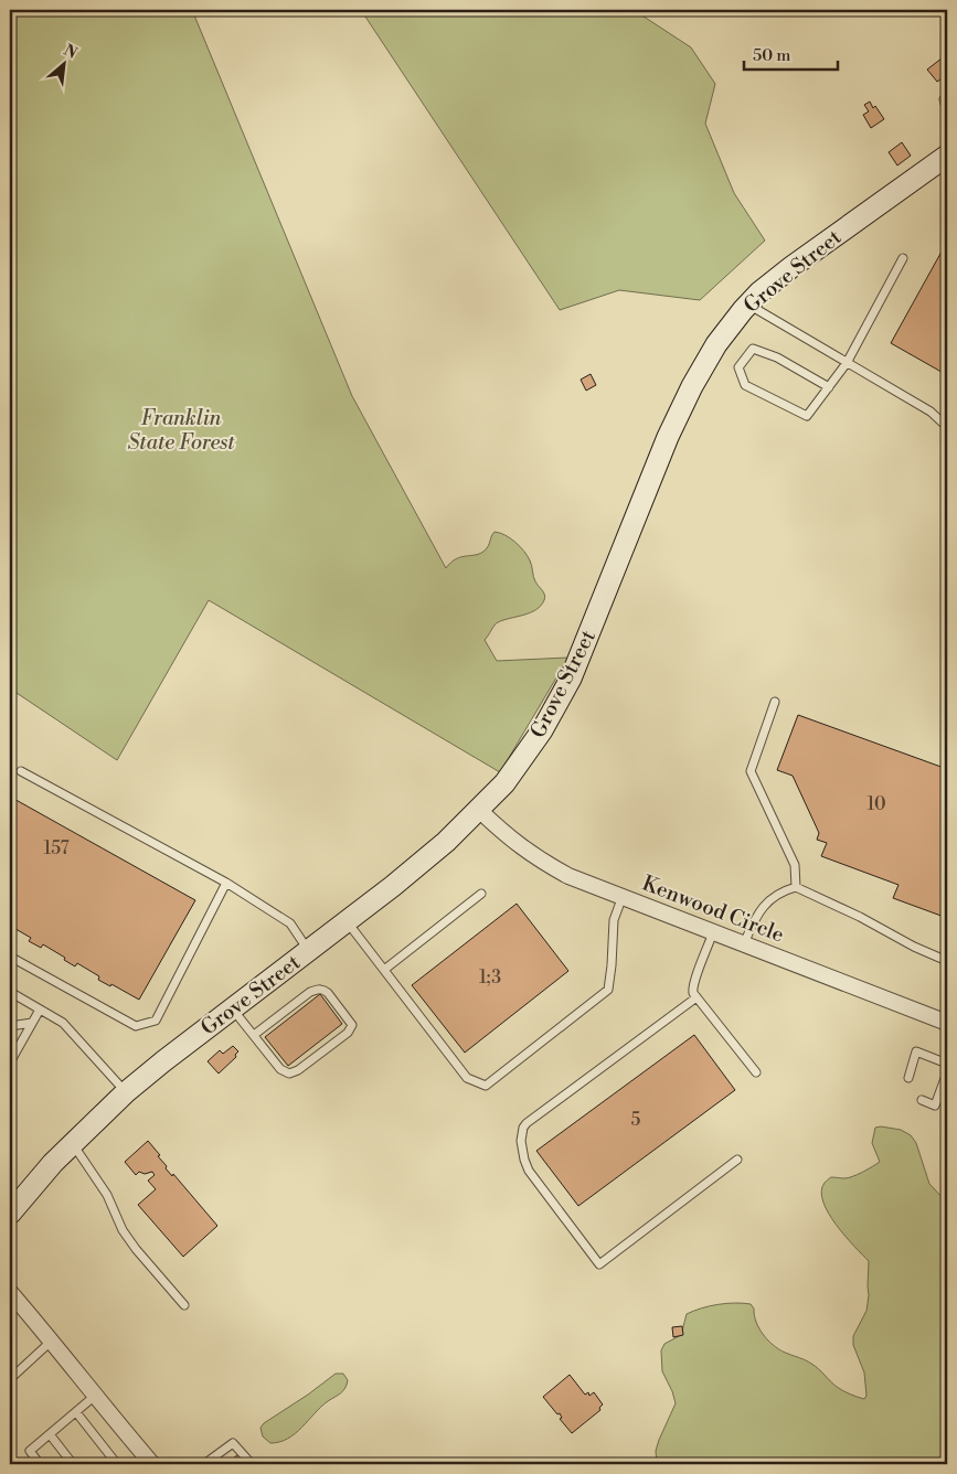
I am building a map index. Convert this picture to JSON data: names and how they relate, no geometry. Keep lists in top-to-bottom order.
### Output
{
  "streets": {
    "main road": ["Grove Street"],
    "street": ["Kenwood Circle"]
  },
  "crossings": [
    ["Grove Street", "Kenwood Circle"]
  ],
  "parks": ["Franklin State Forest"],
  "house_numbers": [
    "10",
    "157",
    "1;3",
    "5"
  ],
  "scale_bar": "50 m",
  "north": "top right"
}
